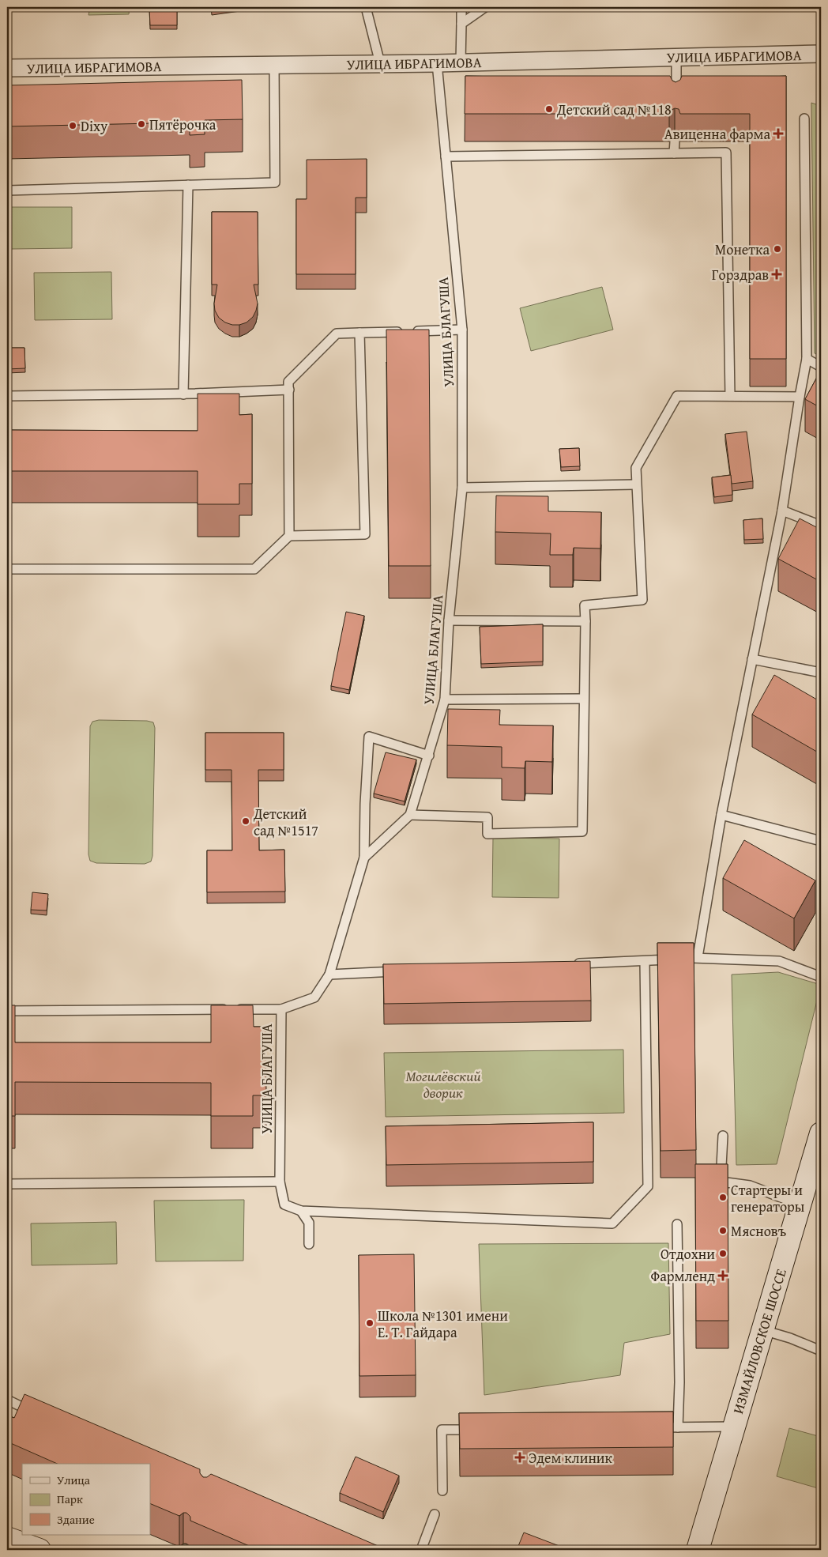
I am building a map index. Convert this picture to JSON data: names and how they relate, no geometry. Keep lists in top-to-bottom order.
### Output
{
  "streets": {
    "main road": ["ИЗМАЙЛОВСКОЕ ШОССЕ"],
    "street": ["УЛИЦА ИБРАГИМОВА"],
    "lane": ["УЛИЦА БЛАГУША"]
  },
  "crossings": [
    ["УЛИЦА ИБРАГИМОВА", "УЛИЦА БЛАГУША"]
  ],
  "parks": ["Могилёвский дворик"],
  "places": {
    "other": [
      "Детский сад №118",
      "Пятёрочка",
      "Dixy",
      "Монетка",
      "Детский сад №1517",
      "Стартеры и генераторы",
      "Мясновъ",
      "Отдохни",
      "Школа №1301 имени Е. Т. Гайдара"
    ],
    "health": [
      "Авиценна фарма",
      "Горздрав",
      "Фармленд",
      "Эдем клиник"
    ]
  },
  "legend": ["Улица", "Парк", "Здание"]
}
